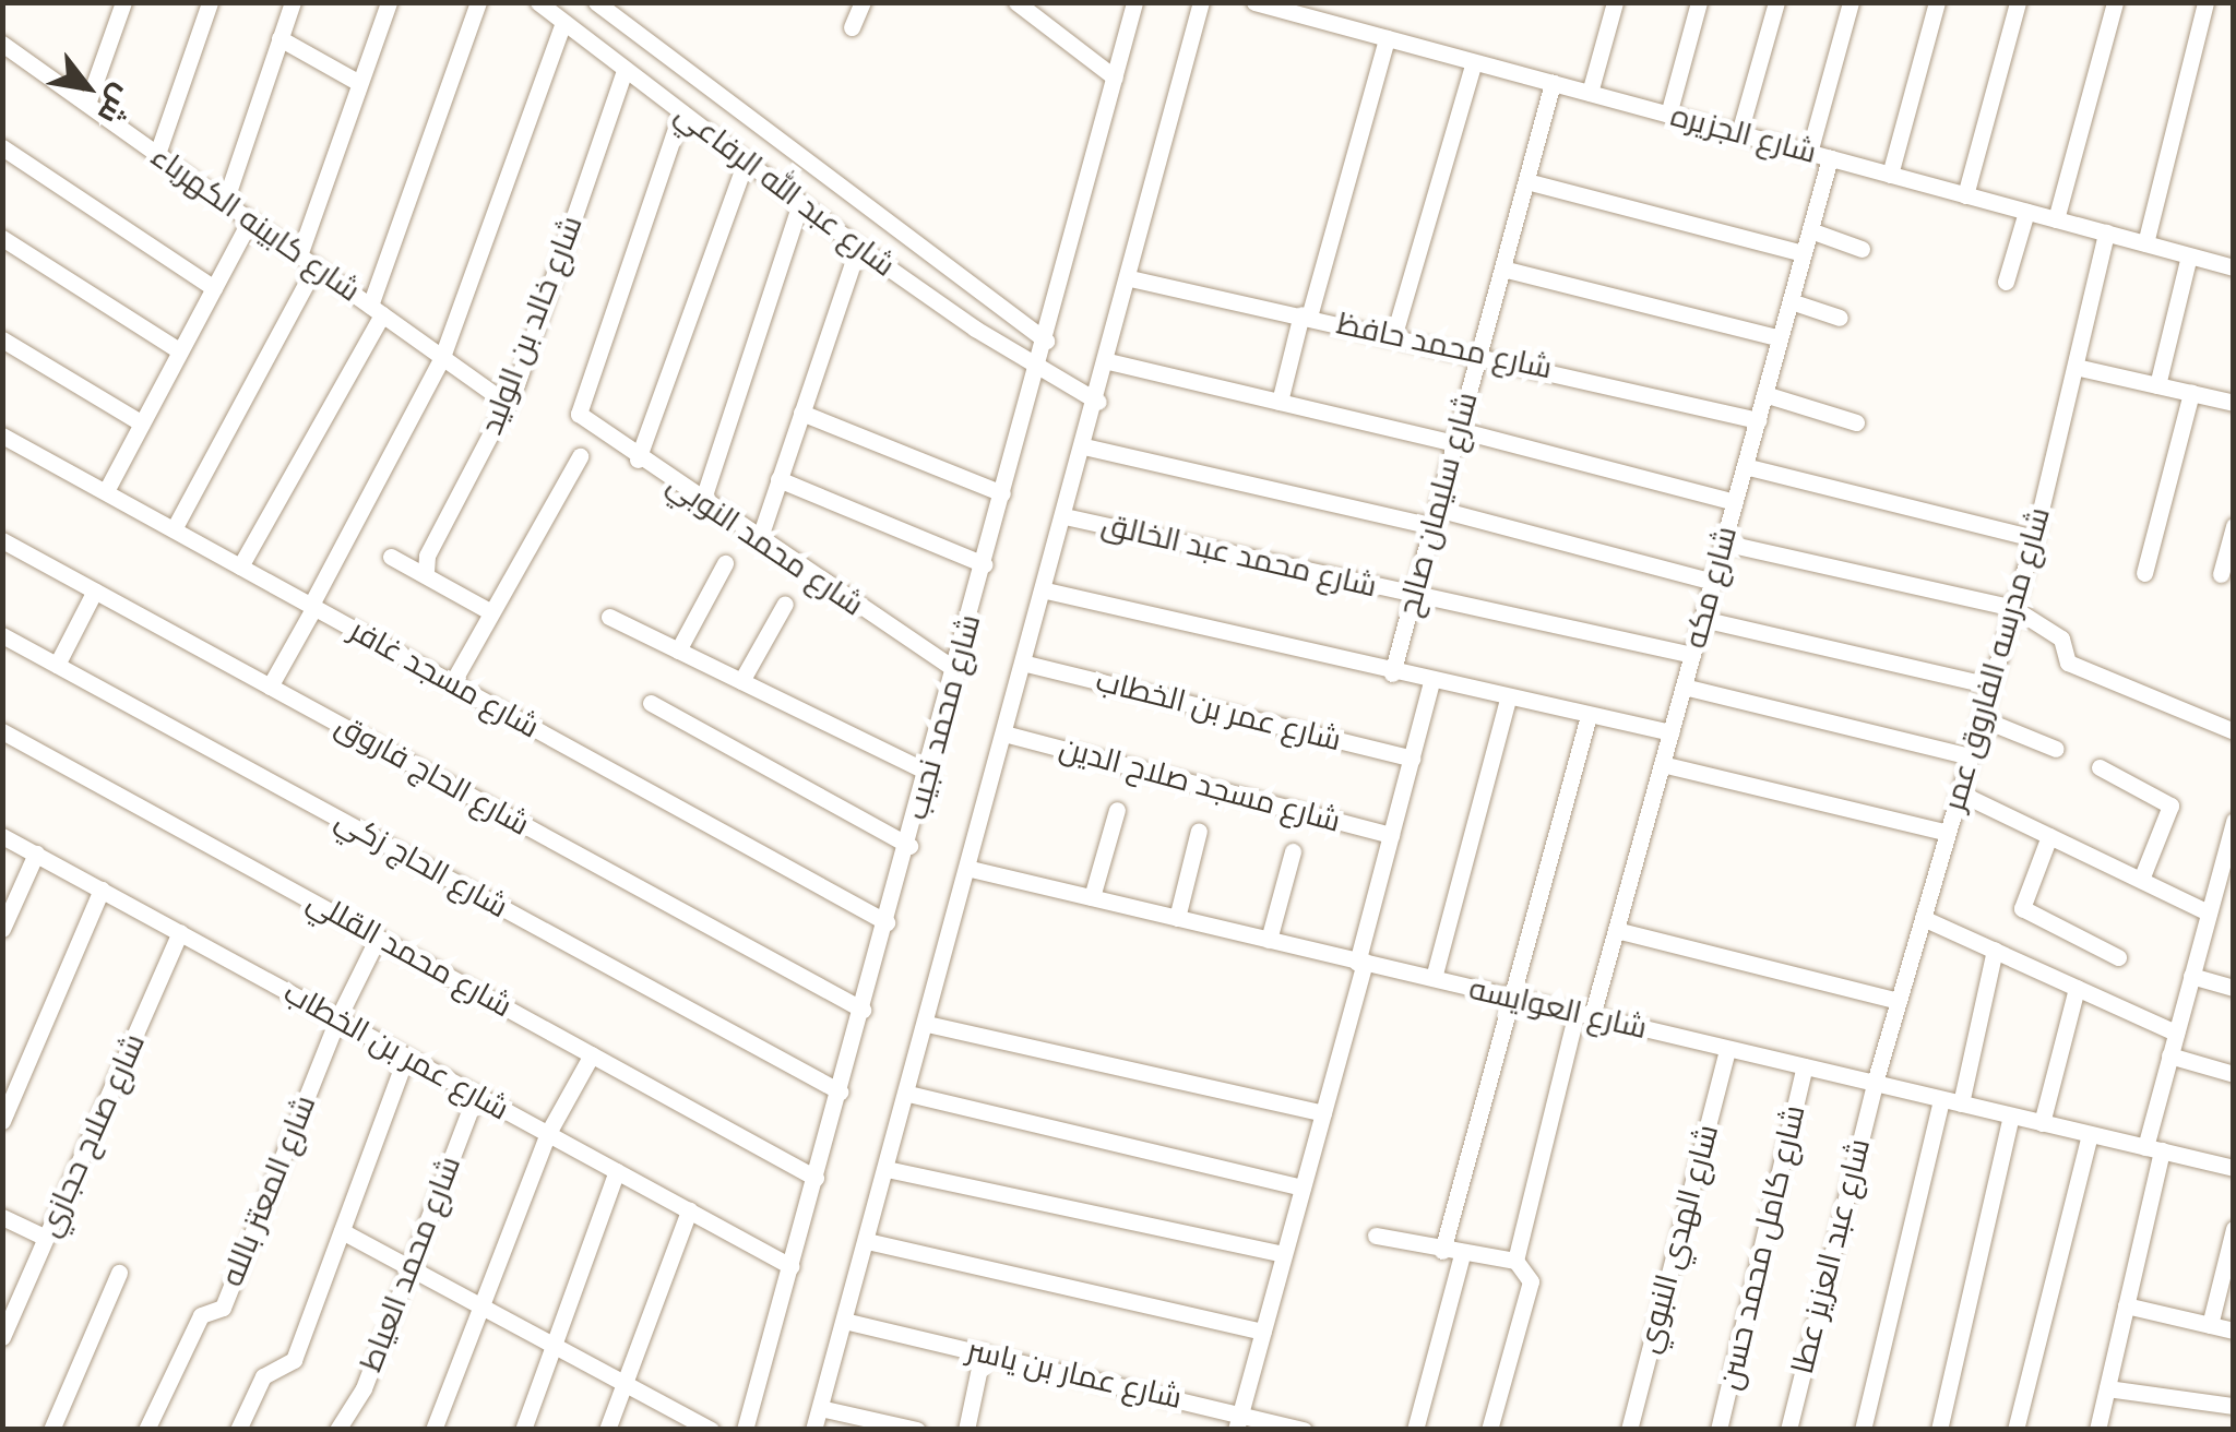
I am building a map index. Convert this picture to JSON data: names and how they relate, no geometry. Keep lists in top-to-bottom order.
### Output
{
  "streets": {
    "street": [
      "شارع الجزيره",
      "شارع عبد الله الرفاعي",
      "شارع كابينه الكهرباء",
      "شارع خالد بن الوليد",
      "شارع محمد حافظ",
      "شارع سليمان صالح",
      "شارع محمد النوبي",
      "شارع محمد عبد الخالق",
      "شارع مكه",
      "شارع مدرسه الفاروق عمر",
      "شارع مسجد غافر",
      "شارع عمر بن الخطاب",
      "شارع محمد نجيب",
      "شارع الحاج فاروق",
      "شارع مسجد صلاح الدين",
      "شارع الحاج زكي",
      "شارع محمد القللي",
      "شارع العوايسه",
      "شارع صلاح حجازي",
      "شارع المعتز بالله",
      "شارع الهدي النبوي",
      "شارع كامل محمد حسن",
      "شارع عبد العزيز عطا",
      "شارع محمد العياط",
      "شارع عمار بن ياسر"
    ]
  },
  "crossings": [
    ["شارع الجزيره", "شارع سليمان صالح"],
    ["شارع الجزيره", "شارع مكه"],
    ["شارع الجزيره", "شارع مدرسه الفاروق عمر"],
    ["شارع عبد الله الرفاعي", "شارع خالد بن الوليد"],
    ["شارع عبد الله الرفاعي", "شارع محمد النوبي"],
    ["شارع عبد الله الرفاعي", "شارع محمد نجيب"],
    ["شارع كابينه الكهرباء", "شارع خالد بن الوليد"],
    ["شارع محمد حافظ", "شارع سليمان صالح"],
    ["شارع محمد حافظ", "شارع مكه"],
    ["شارع سليمان صالح", "شارع محمد عبد الخالق"],
    ["شارع محمد النوبي", "شارع محمد نجيب"],
    ["شارع محمد عبد الخالق", "شارع مكه"],
    ["شارع مكه", "شارع العوايسه"],
    ["شارع مدرسه الفاروق عمر", "شارع العوايسه"],
    ["شارع مدرسه الفاروق عمر", "شارع عبد العزيز عطا"],
    ["شارع مسجد غافر", "شارع محمد نجيب"],
    ["شارع عمر بن الخطاب", "شارع محمد نجيب"],
    ["شارع عمر بن الخطاب", "شارع صلاح حجازي"],
    ["شارع عمر بن الخطاب", "شارع المعتز بالله"],
    ["شارع عمر بن الخطاب", "شارع محمد العياط"],
    ["شارع محمد نجيب", "شارع الحاج فاروق"],
    ["شارع محمد نجيب", "شارع الحاج زكي"],
    ["شارع محمد نجيب", "شارع محمد القللي"],
    ["شارع محمد القللي", "شارع المعتز بالله"],
    ["شارع العوايسه", "شارع الهدي النبوي"],
    ["شارع العوايسه", "شارع كامل محمد حسن"],
    ["شارع العوايسه", "شارع عبد العزيز عطا"]
  ],
  "north": "bottom right"
}
